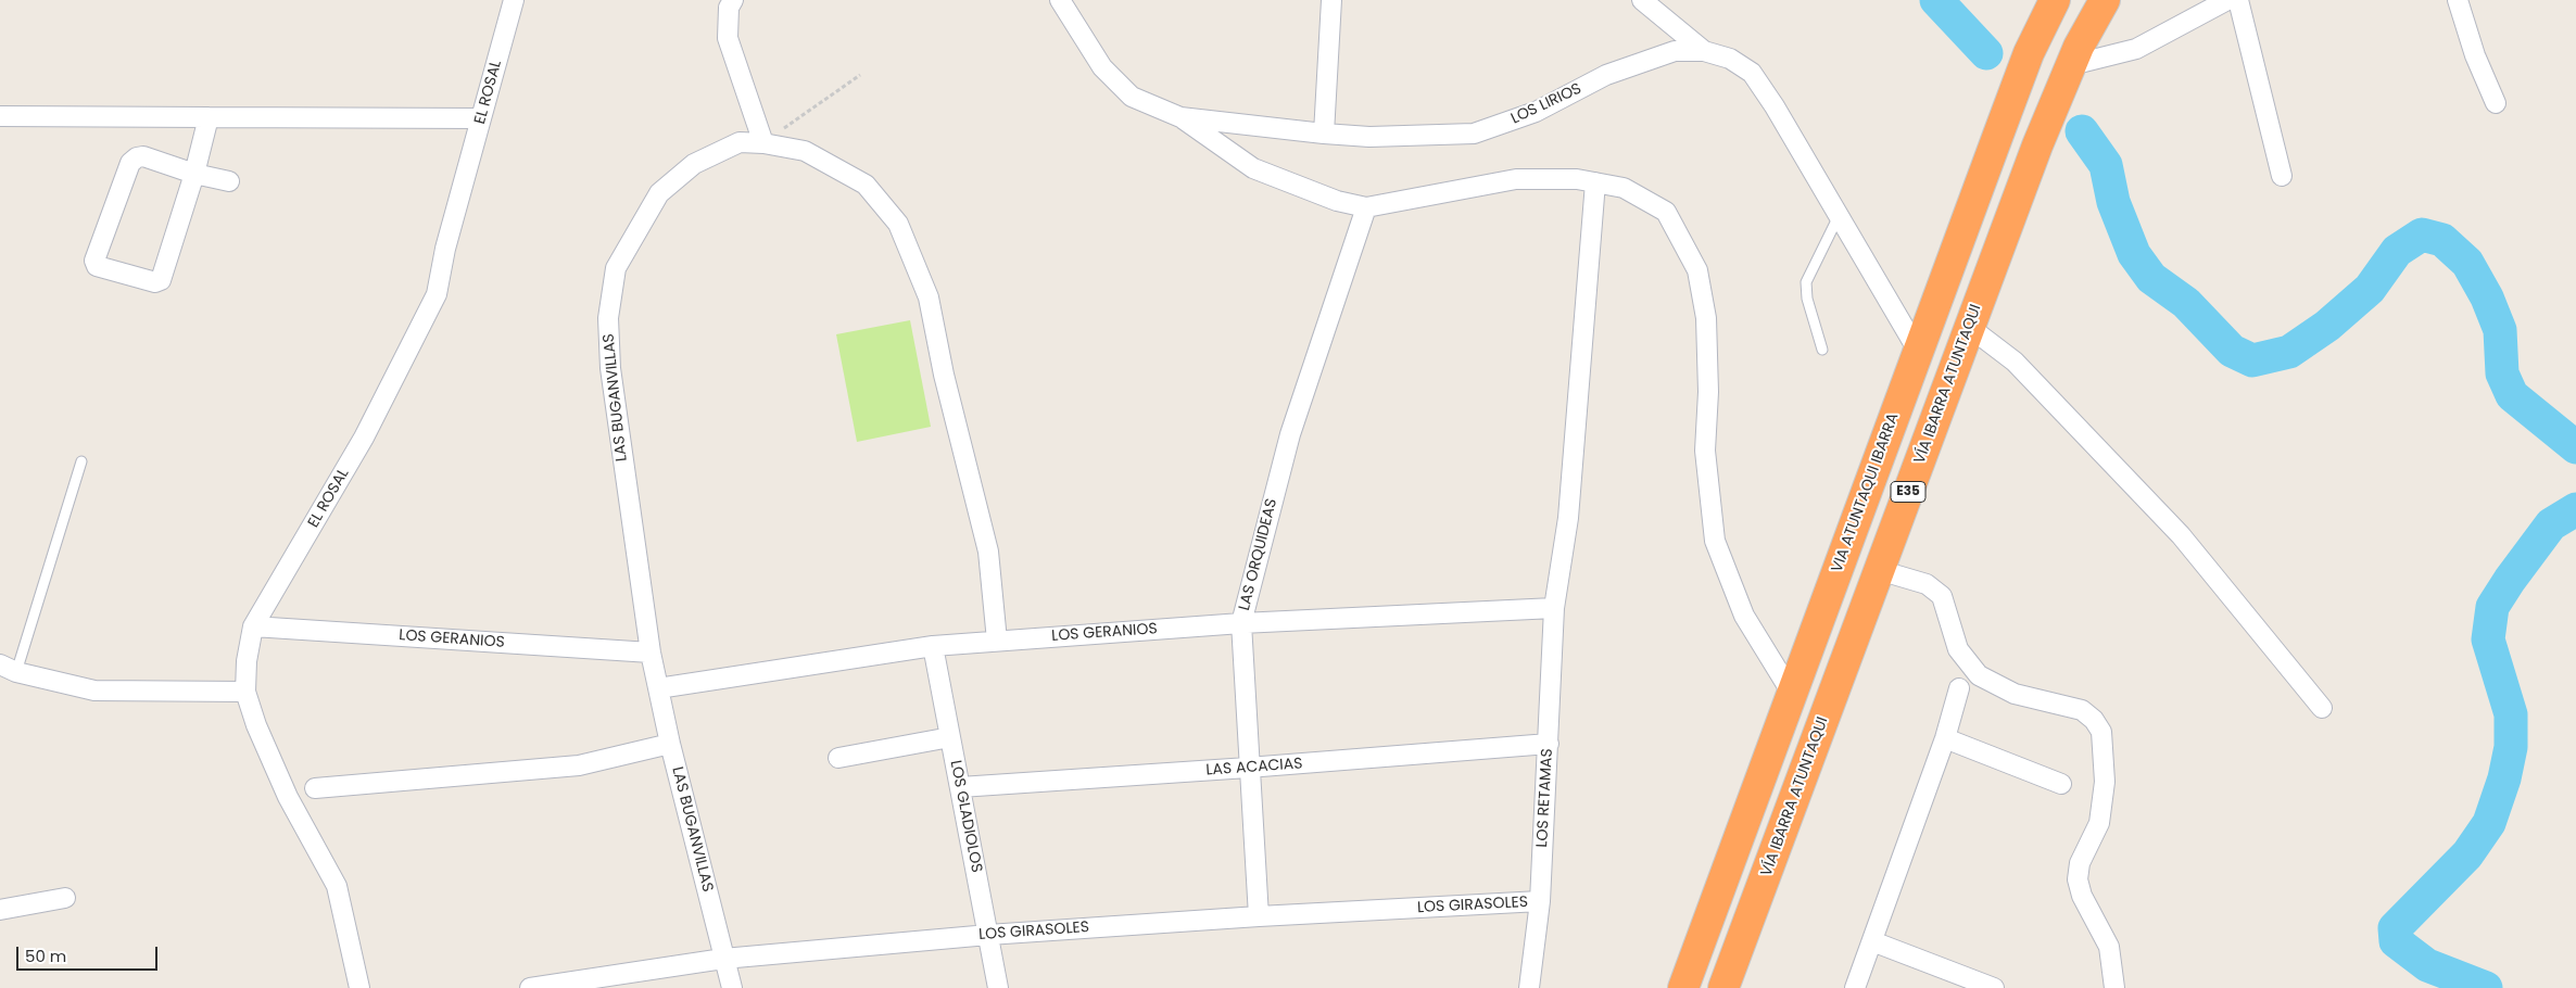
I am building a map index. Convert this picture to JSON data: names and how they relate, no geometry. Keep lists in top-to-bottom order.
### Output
{
  "streets": {
    "highway": ["VÍA IBARRA ATUNTAQUI", "E35", "VIA ATUNTAQUI IBARRA"],
    "street": [
      "EL ROSAL",
      "LOS LIRIOS",
      "LAS BUGANVILLAS",
      "LAS ORQUIDEAS",
      "LOS GERANIOS",
      "LAS ACACIAS",
      "LOS RETAMAS",
      "LOS GLADIOLOS",
      "LOS GIRASOLES"
    ]
  },
  "crossings": [
    ["EL ROSAL", "LOS GERANIOS"],
    ["LOS LIRIOS", "VIA ATUNTAQUI IBARRA"],
    ["LAS BUGANVILLAS", "LOS GERANIOS"],
    ["LAS BUGANVILLAS", "LOS GIRASOLES"],
    ["LAS ORQUIDEAS", "LOS GERANIOS"],
    ["LAS ORQUIDEAS", "LAS ACACIAS"],
    ["LAS ORQUIDEAS", "LOS GIRASOLES"],
    ["LOS GERANIOS", "LOS RETAMAS"],
    ["LOS GERANIOS", "LOS GLADIOLOS"],
    ["LAS ACACIAS", "LOS RETAMAS"],
    ["LAS ACACIAS", "LOS GLADIOLOS"],
    ["LOS RETAMAS", "LOS GIRASOLES"],
    ["LOS GLADIOLOS", "LOS GIRASOLES"]
  ],
  "scale_bar": "50 m"
}
